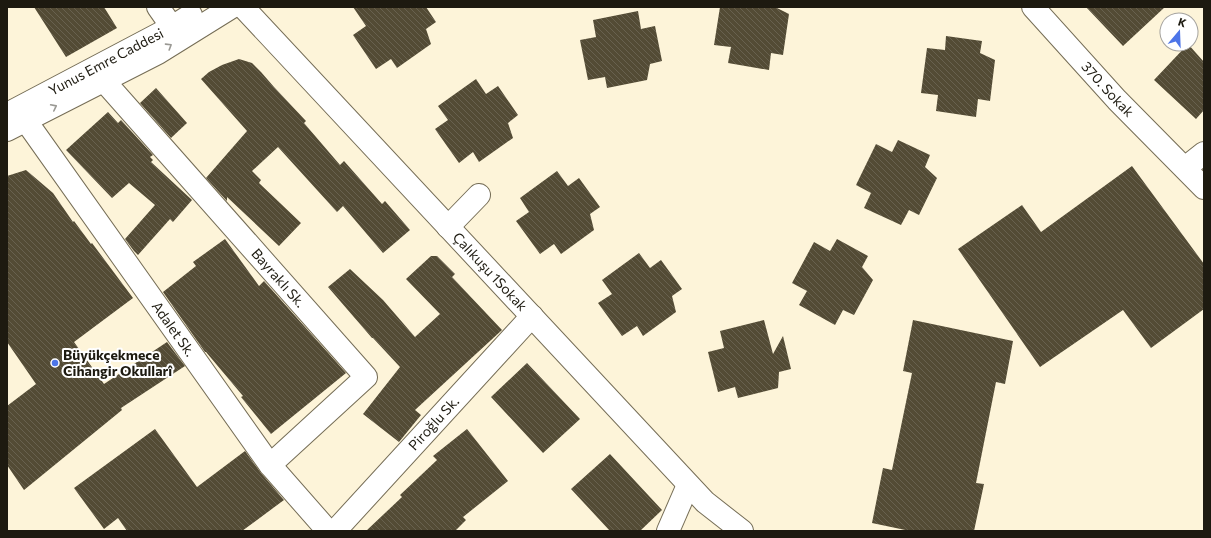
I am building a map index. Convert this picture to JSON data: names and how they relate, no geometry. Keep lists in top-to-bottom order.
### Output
{
  "streets": {
    "street": [
      "Yunus Emre Caddesi",
      "370. Sokak",
      "Çalıkuşu 1Sokak",
      "Bayraklı Sk.",
      "Adalet Sk.",
      "Piroğlu Sk."
    ]
  },
  "crossings": [
    ["Yunus Emre Caddesi", "Adalet Sk."],
    ["Çalıkuşu 1Sokak", "Piroğlu Sk."],
    ["Bayraklı Sk.", "Adalet Sk."]
  ],
  "places": ["Büyükçekmece Cihangir Okullarî"],
  "north": "top"
}
